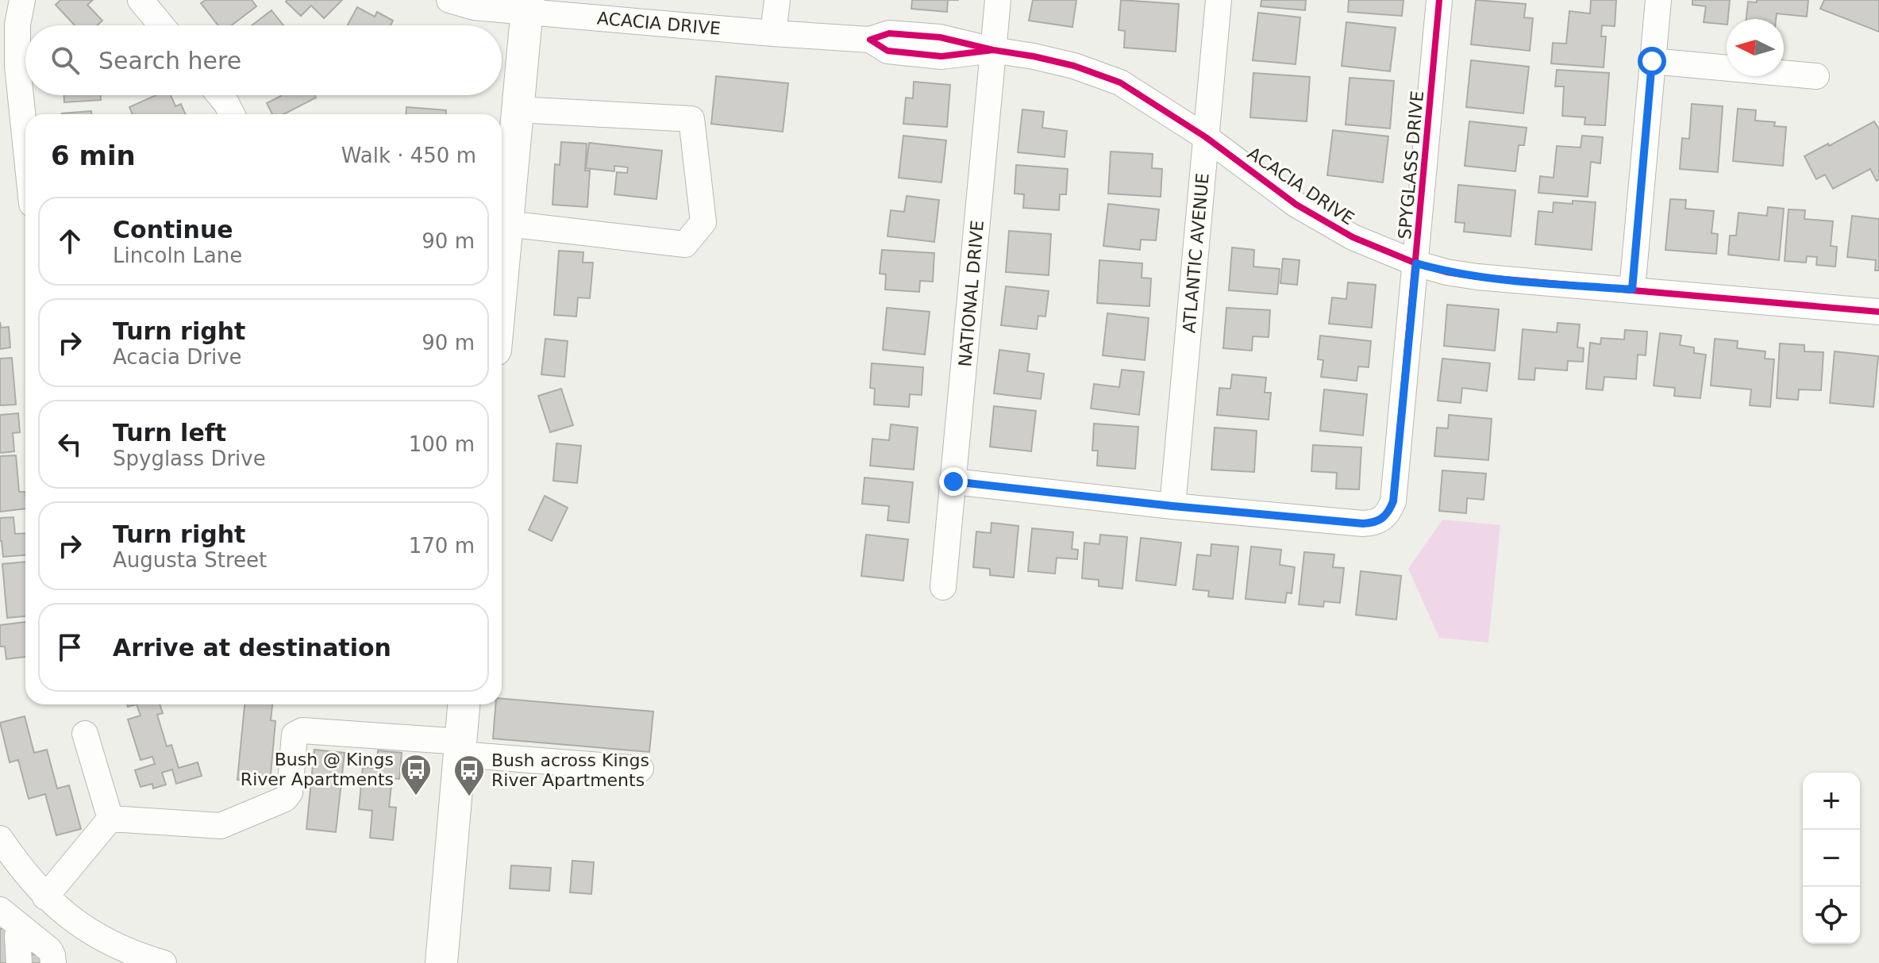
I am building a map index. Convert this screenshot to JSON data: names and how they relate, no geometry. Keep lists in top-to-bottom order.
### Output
{
  "streets": {
    "street": [
      "ACACIA DRIVE",
      "SPYGLASS DRIVE",
      "ATLANTIC AVENUE",
      "NATIONAL DRIVE"
    ]
  },
  "crossings": [
    ["ACACIA DRIVE", "SPYGLASS DRIVE"],
    ["ACACIA DRIVE", "ATLANTIC AVENUE"],
    ["ACACIA DRIVE", "NATIONAL DRIVE"],
    ["SPYGLASS DRIVE", "ATLANTIC AVENUE"]
  ],
  "places": {
    "bus stop": ["Bush @ Kings River Apartments", "Bush across Kings River Apartments"]
  },
  "north": "left",
  "page": {
    "search": "Search here",
    "heading": ["6 min", "Walk · 450 m"],
    "list": [
      ["Continue", "Lincoln Lane", "90 m"],
      ["Turn right", "Acacia Drive", "90 m"],
      ["Turn left", "Spyglass Drive", "100 m"],
      ["Turn right", "Augusta Street", "170 m"],
      "Arrive at destination"
    ],
    "map_buttons": ["+", "−"]
  }
}
